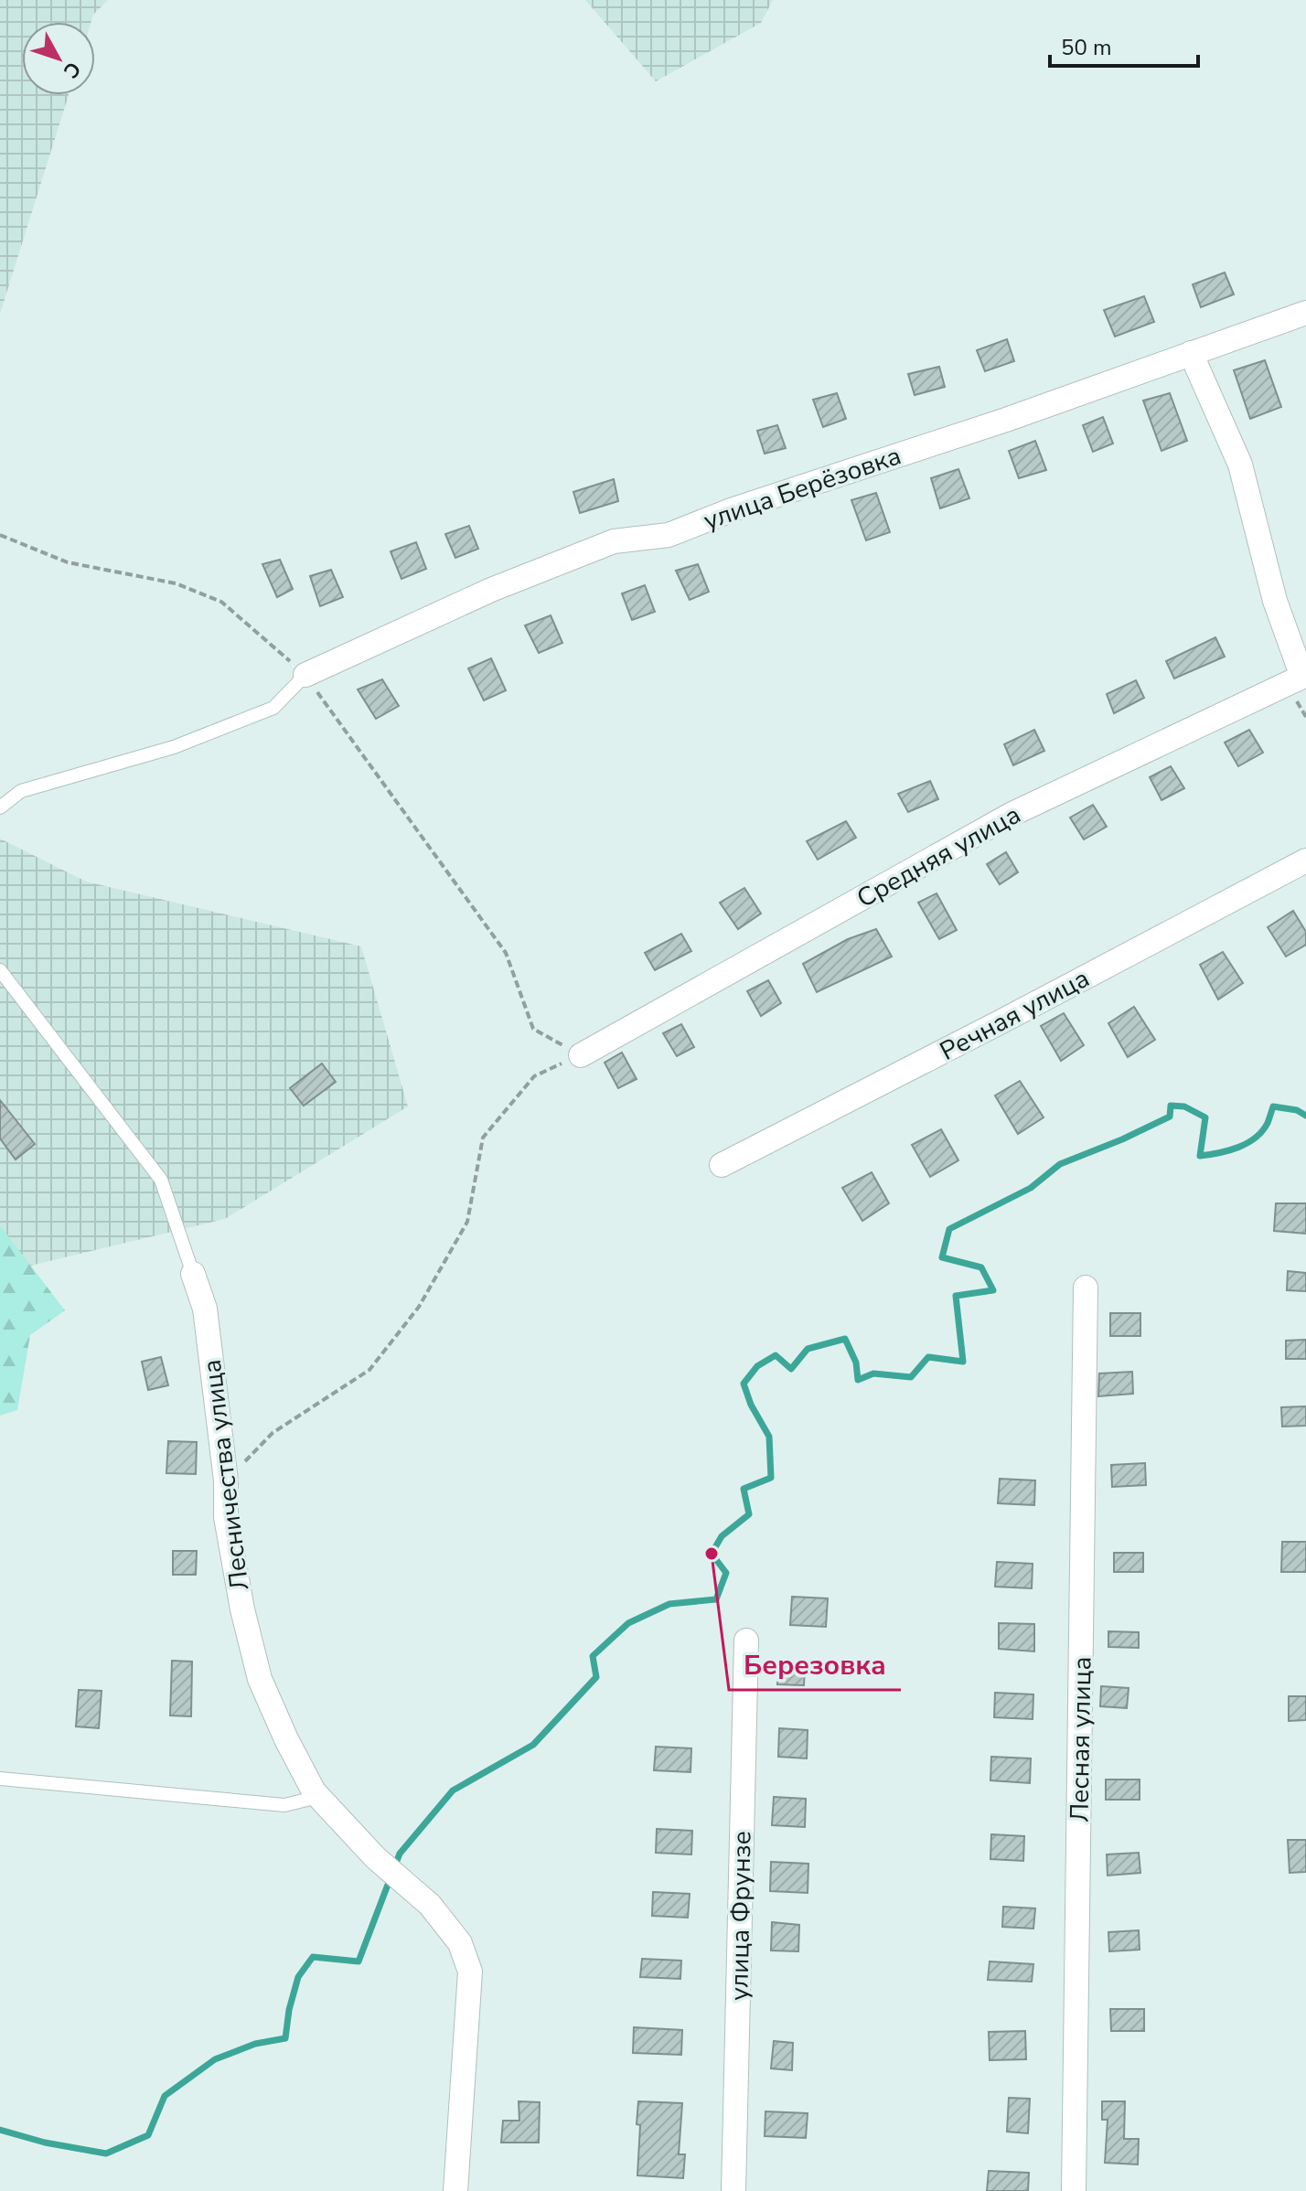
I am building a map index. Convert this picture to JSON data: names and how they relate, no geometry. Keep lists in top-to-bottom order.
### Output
{
  "streets": {
    "street": [
      "улица Берёзовка",
      "Средняя улица",
      "Речная улица",
      "Лесничества улица",
      "Лесная улица",
      "улица Фрунзе"
    ]
  },
  "places": ["Березовка"],
  "scale_bar": "50 m",
  "north": "bottom right"
}
